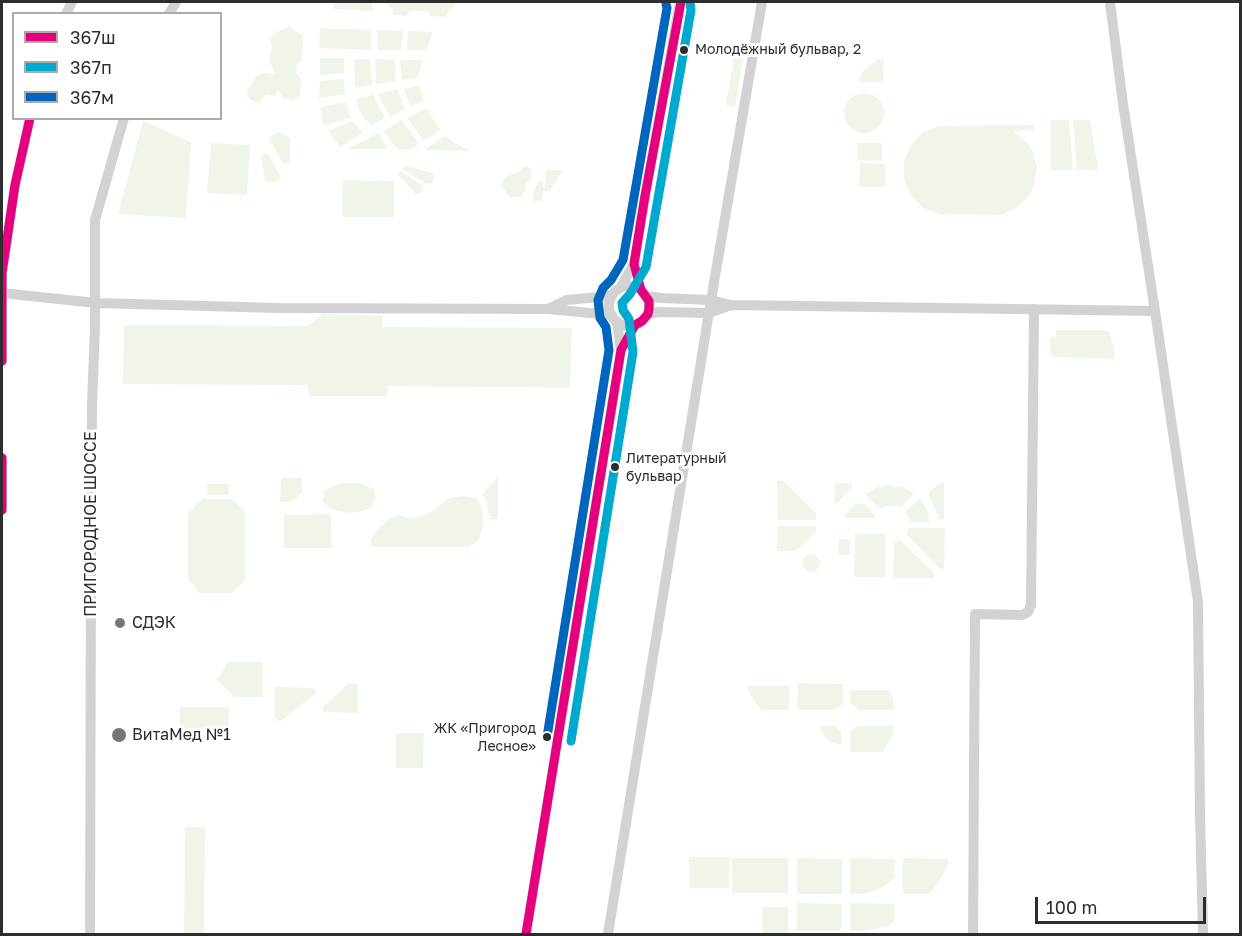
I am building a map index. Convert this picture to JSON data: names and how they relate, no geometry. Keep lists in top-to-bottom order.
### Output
{
  "streets": {
    "street": ["ПРИГОРОДНОЕ ШОССЕ"]
  },
  "places": [
    "Молодёжный бульвар, 2",
    "Литературный бульвар",
    "СДЭК",
    "ВитаМед №1",
    "ЖК «Пригород Лесное»"
  ],
  "lines": ["transit line 367ш", "transit line 367п", "transit line 367м"],
  "legend": ["367ш", "367п", "367м"],
  "scale_bar": "100 m"
}
